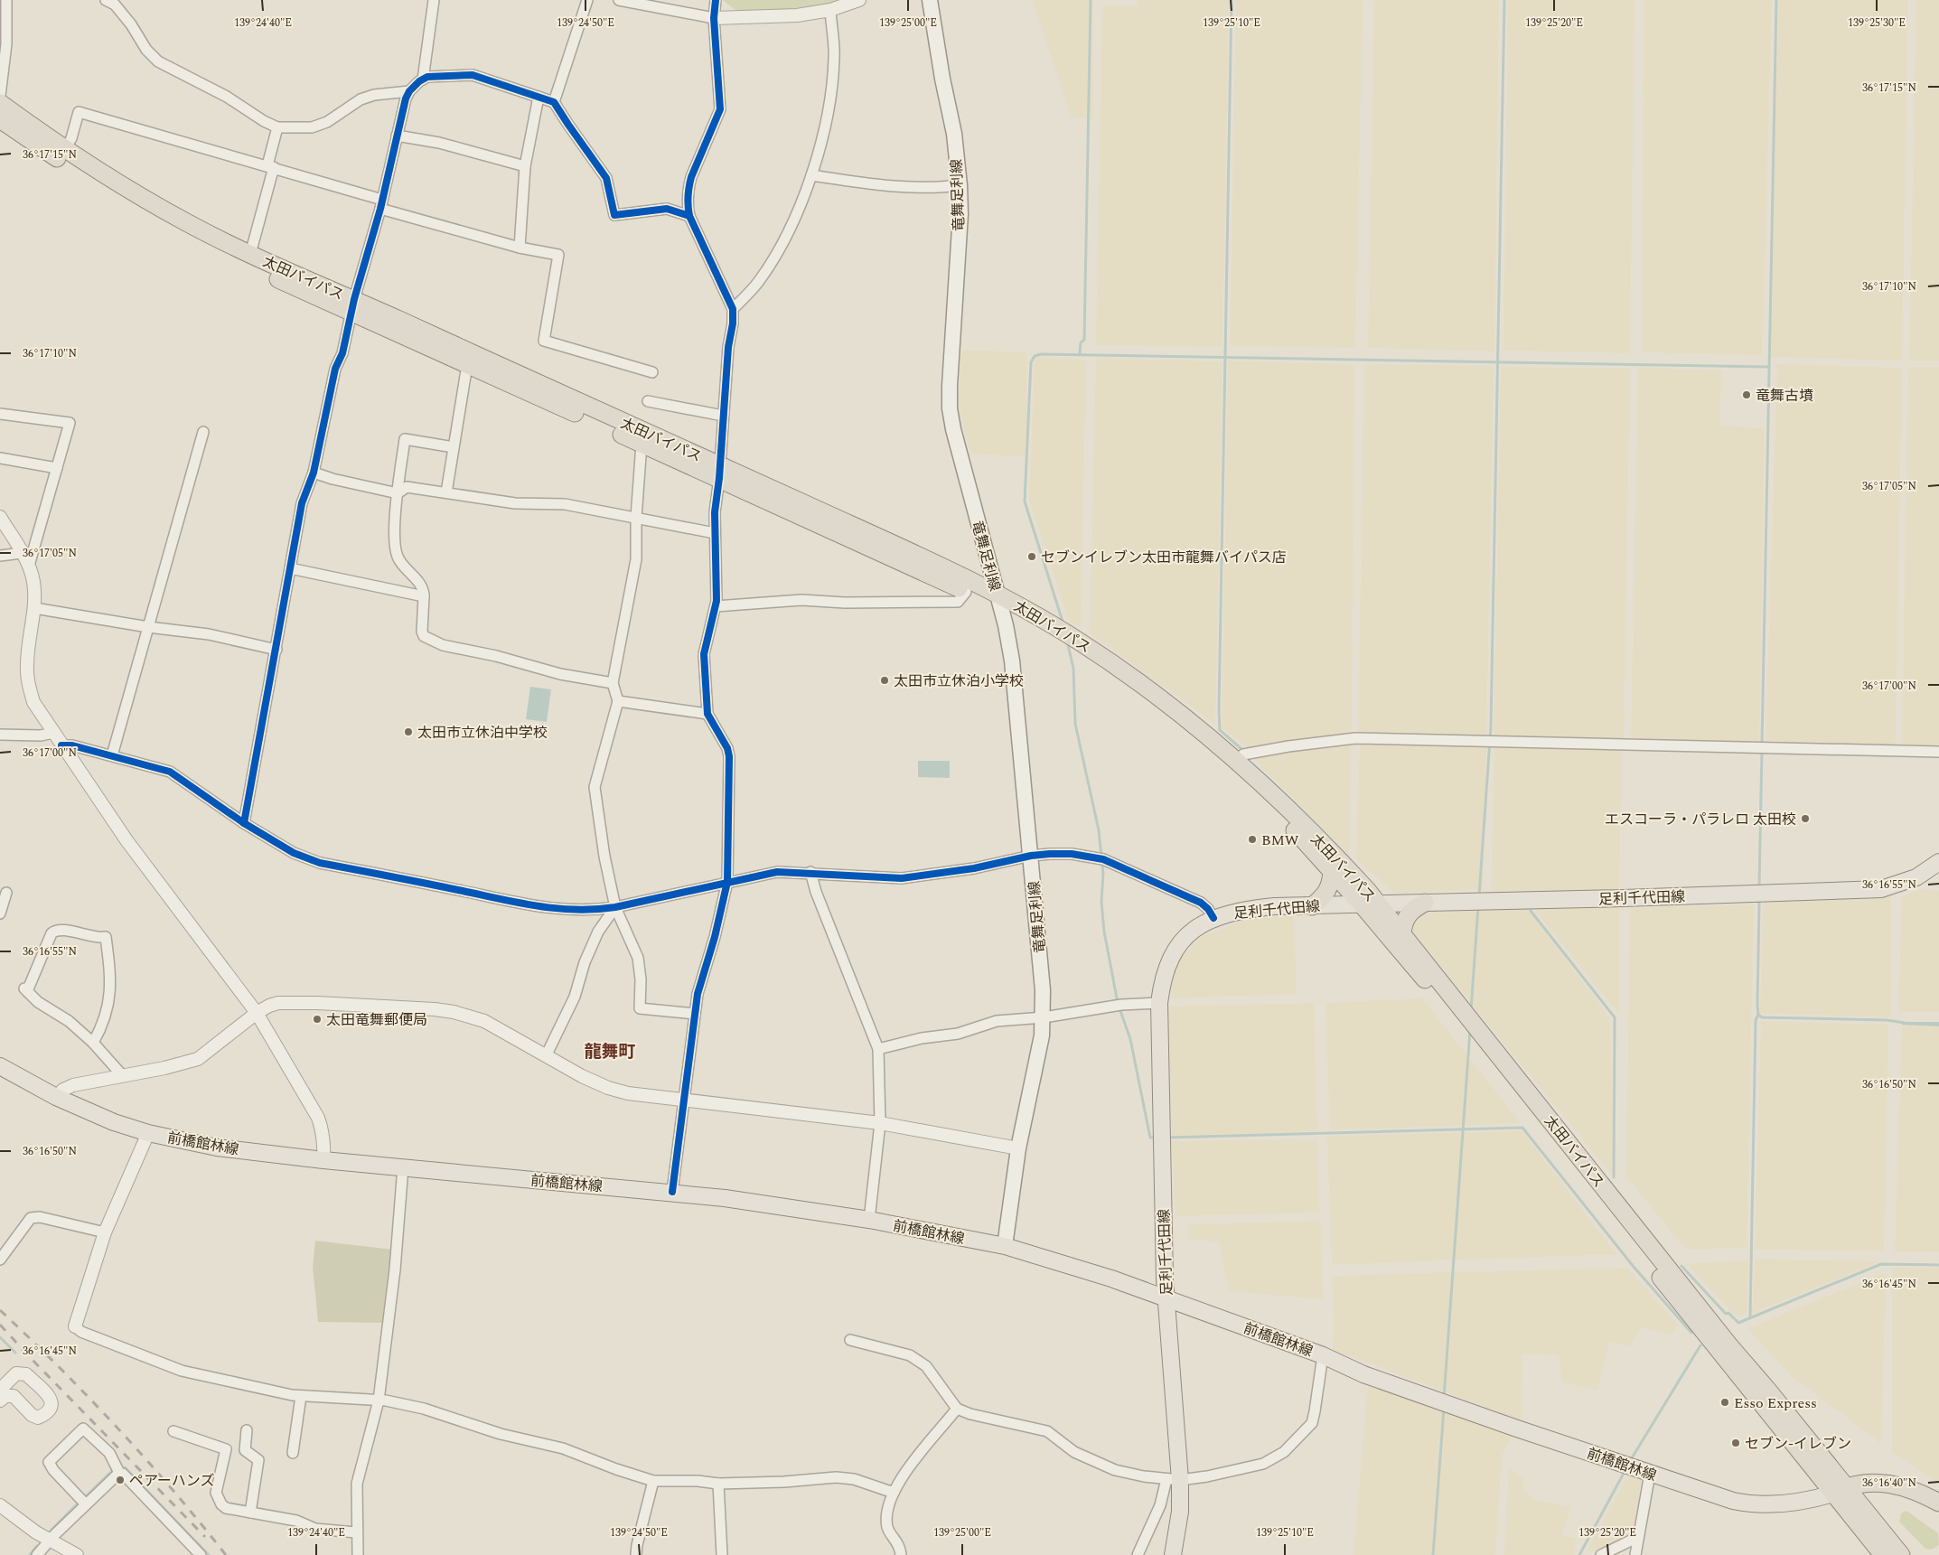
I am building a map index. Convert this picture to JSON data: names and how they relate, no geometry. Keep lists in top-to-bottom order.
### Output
{
  "streets": {
    "highway": ["太田バイパス"],
    "main road": ["竜舞足利線", "足利千代田線", "前橋館林線"]
  },
  "crossings": [
    ["竜舞足利線", "太田バイパス"],
    ["竜舞足利線", "前橋館林線"],
    ["太田バイパス", "足利千代田線"],
    ["太田バイパス", "前橋館林線"],
    ["足利千代田線", "前橋館林線"]
  ],
  "districts": ["龍舞町"],
  "places": [
    "竜舞古墳",
    "セブンイレブン太田市龍舞バイパス店",
    "太田市立休泊小学校",
    "太田市立休泊中学校",
    "エスコーラ・パラレロ 太田校",
    "BMW",
    "太田竜舞郵便局",
    "Esso Express",
    "セブン-イレブン",
    "ペアーハンズ"
  ],
  "coordinates": [
    "139°24'40\"E",
    "139°24'50\"E",
    "139°25'00\"E",
    "139°25'10\"E",
    "139°25'20\"E",
    "139°25'30\"E",
    "36°17'15\"N",
    "36°17'10\"N",
    "36°17'05\"N",
    "36°17'00\"N",
    "36°16'55\"N",
    "36°16'50\"N",
    "36°16'45\"N",
    "36°16'40\"N"
  ]
}
